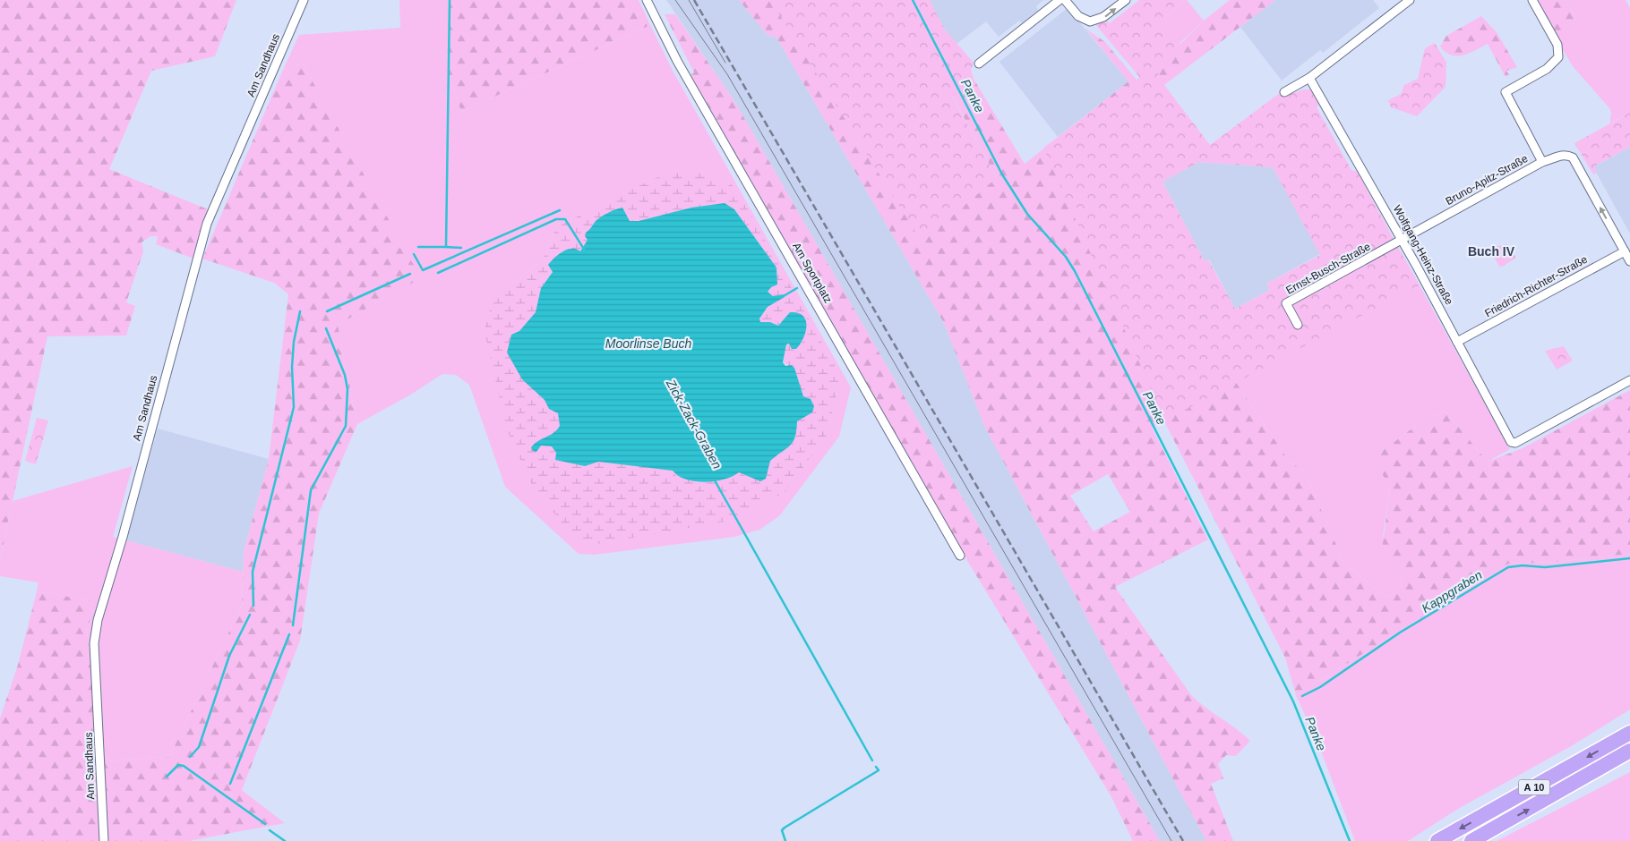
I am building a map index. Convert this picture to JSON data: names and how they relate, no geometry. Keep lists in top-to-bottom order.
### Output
{
  "streets": {
    "highway": ["A 10"],
    "street": [
      "Am Sandhaus",
      "Bruno-Apitz-Straße",
      "Wolfgang-Heinz-Straße",
      "Ernst-Busch-Straße",
      "Am Sportplatz",
      "Friedrich-Richter-Straße"
    ]
  },
  "crossings": [
    ["Bruno-Apitz-Straße", "Wolfgang-Heinz-Straße"],
    ["Bruno-Apitz-Straße", "Ernst-Busch-Straße"],
    ["Wolfgang-Heinz-Straße", "Ernst-Busch-Straße"],
    ["Wolfgang-Heinz-Straße", "Friedrich-Richter-Straße"]
  ],
  "districts": ["Buch IV"],
  "water": [
    "Panke",
    "Moorlinse Buch",
    "Zick-Zack-Graben",
    "Kappgraben"
  ]
}
